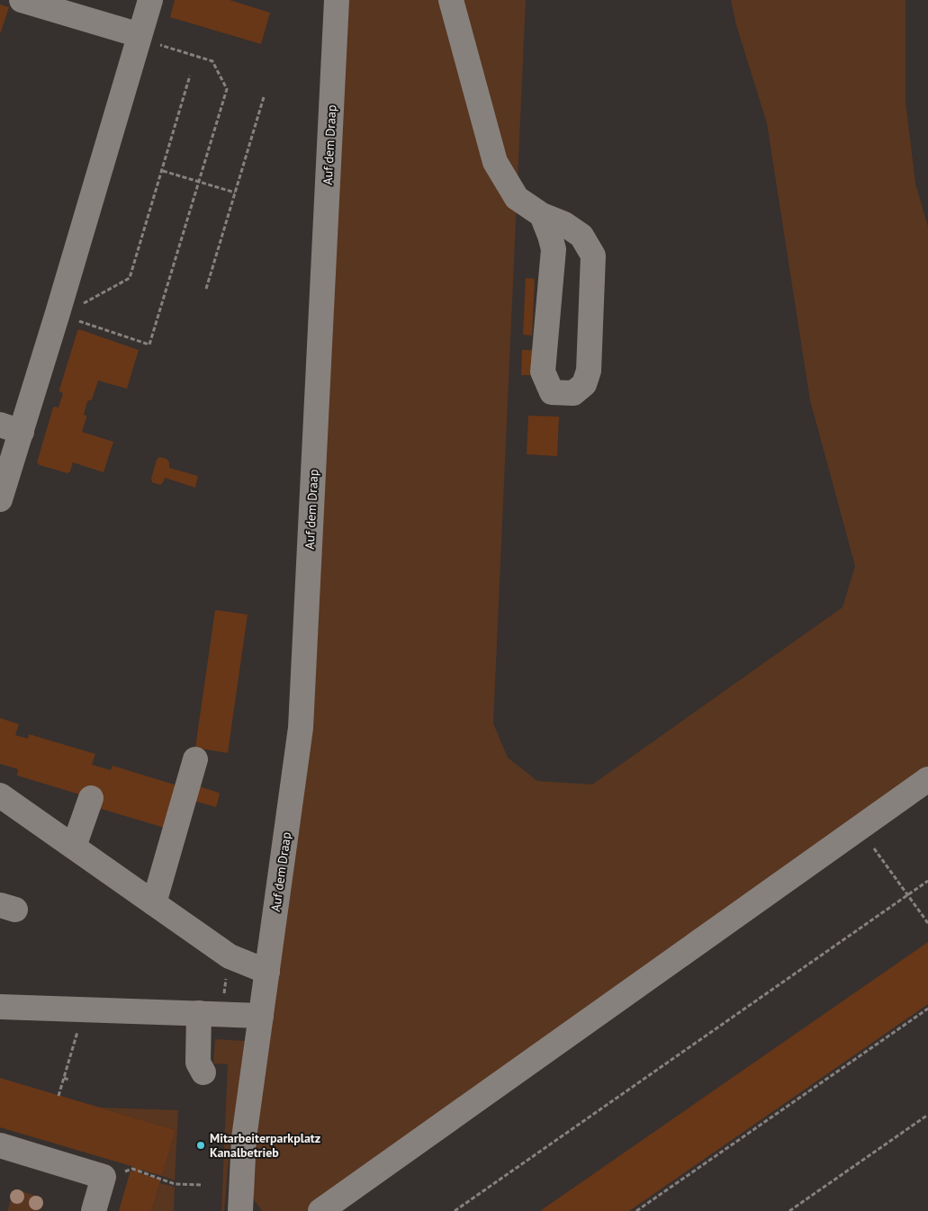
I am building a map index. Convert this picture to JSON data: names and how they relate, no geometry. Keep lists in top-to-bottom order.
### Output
{
  "streets": {
    "street": ["Auf dem Draap"]
  },
  "places": ["Mitarbeiterparkplatz Kanalbetrieb"]
}
